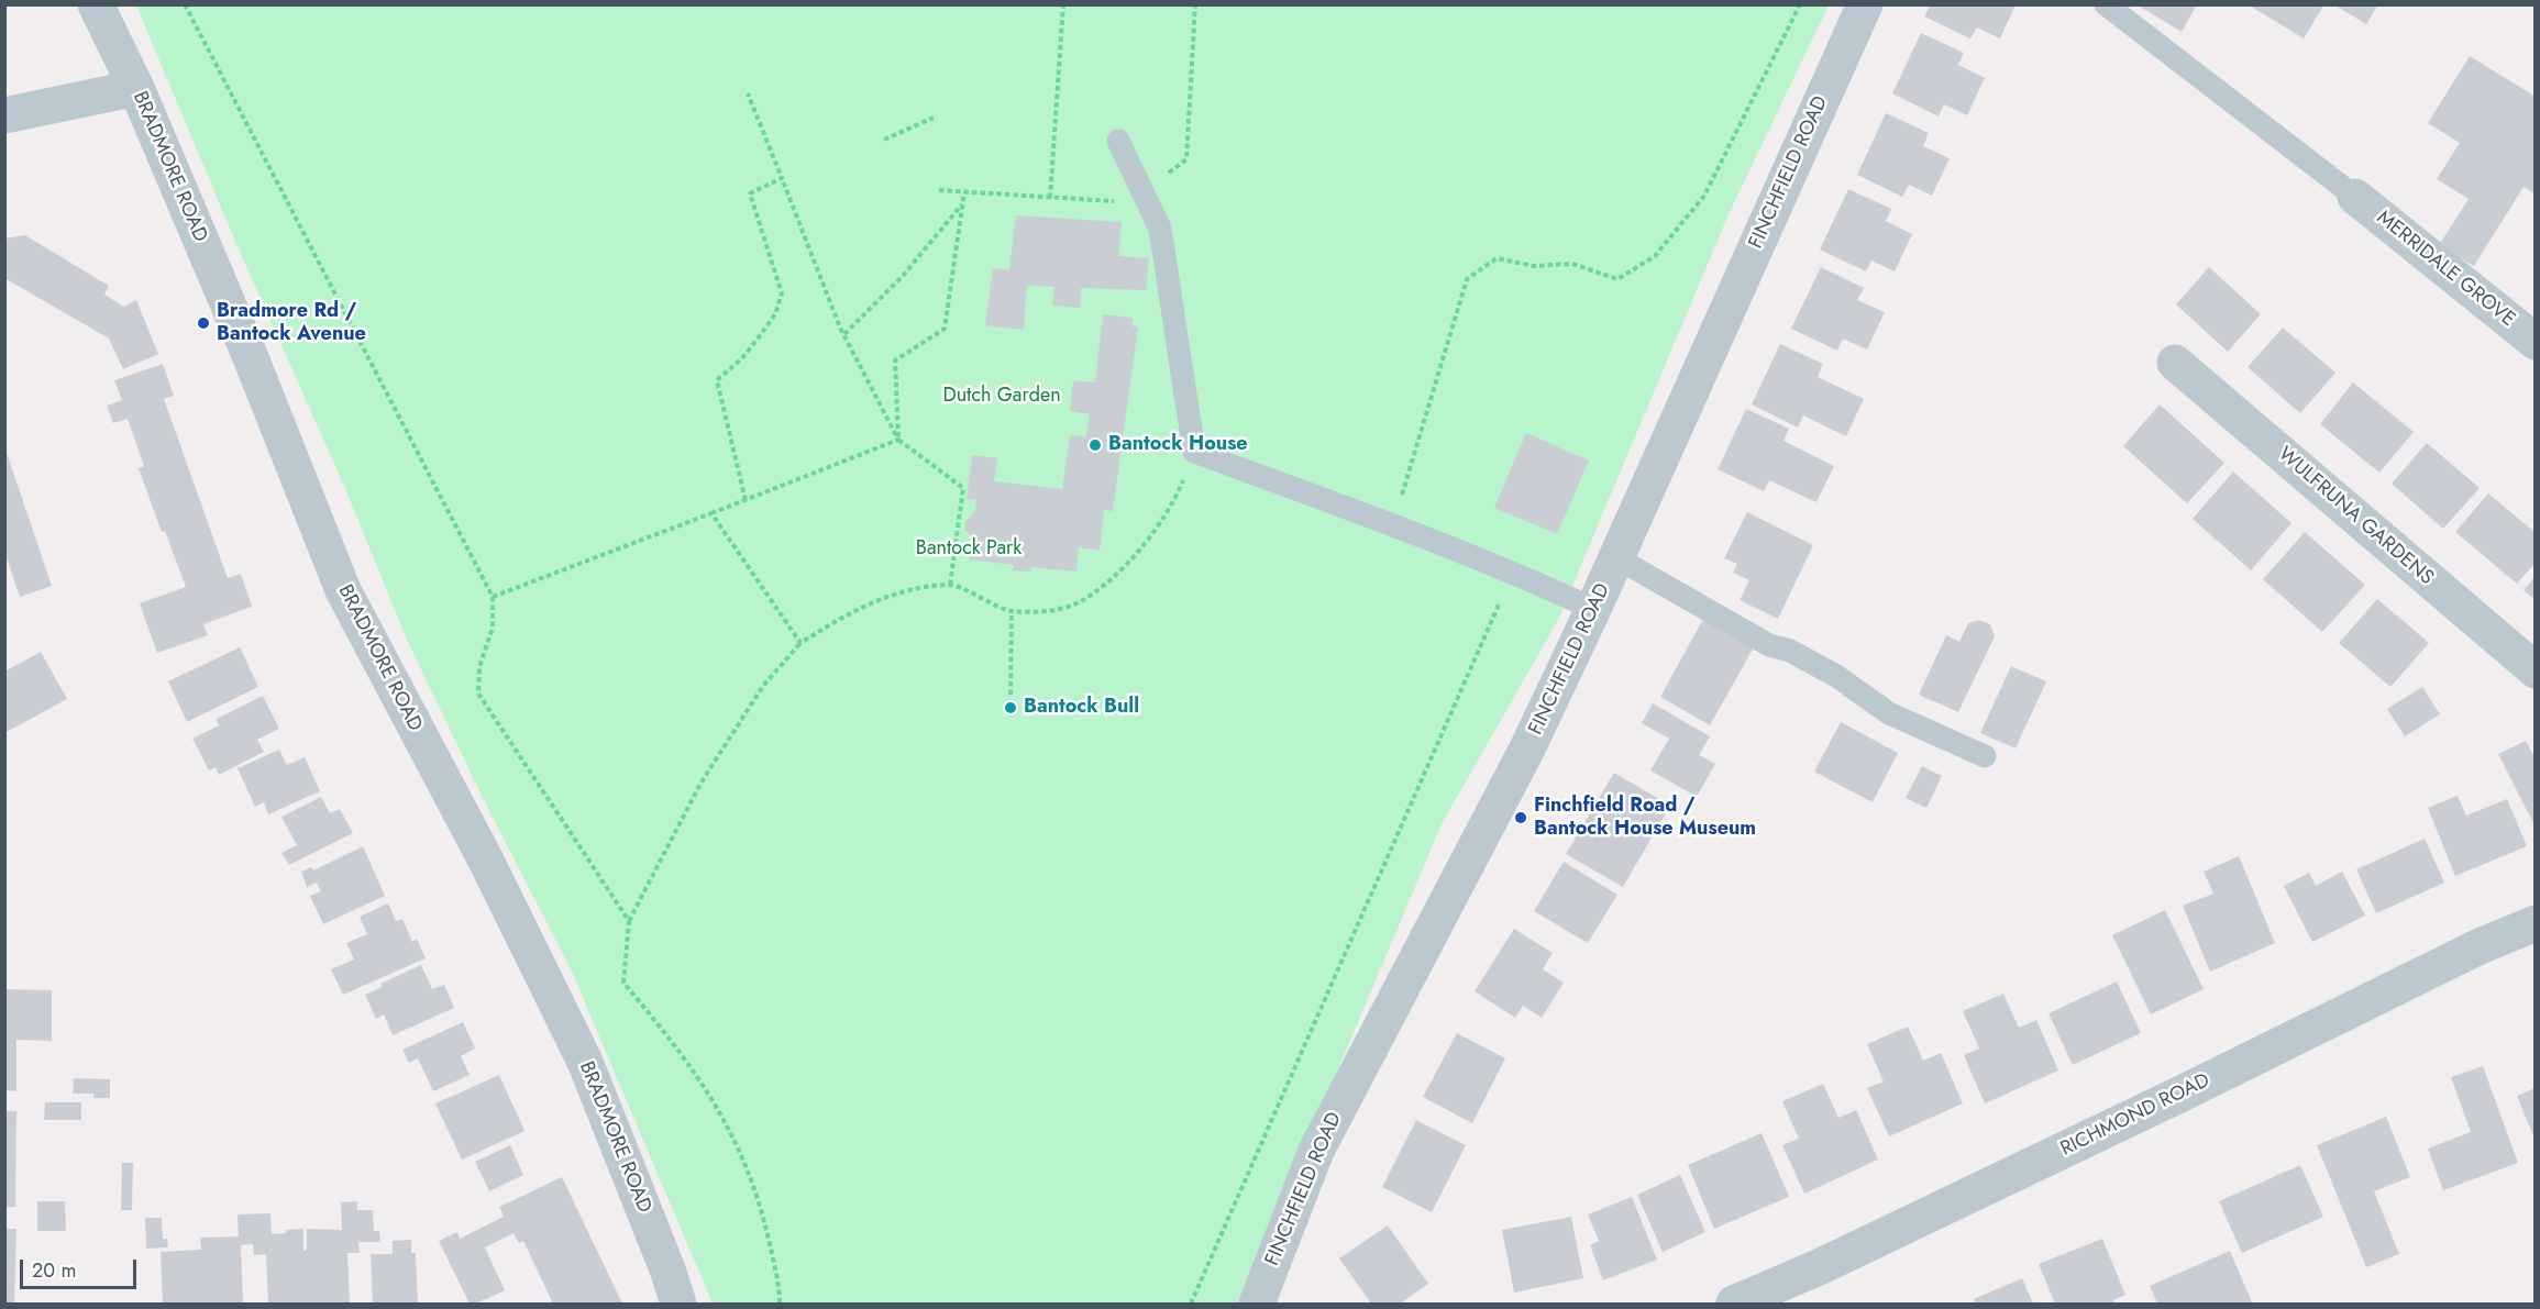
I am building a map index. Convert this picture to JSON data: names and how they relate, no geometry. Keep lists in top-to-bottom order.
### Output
{
  "streets": {
    "street": [
      "BRADMORE ROAD",
      "FINCHFIELD ROAD",
      "MERRIDALE GROVE",
      "WULFRUNA GARDENS",
      "RICHMOND ROAD"
    ]
  },
  "parks": ["Dutch Garden", "Bantock Park"],
  "places": [
    "Bradmore Rd / Bantock Avenue",
    "Bantock House",
    "Bantock Bull",
    "Finchfield Road / Bantock House Museum"
  ],
  "scale_bar": "20 m"
}
